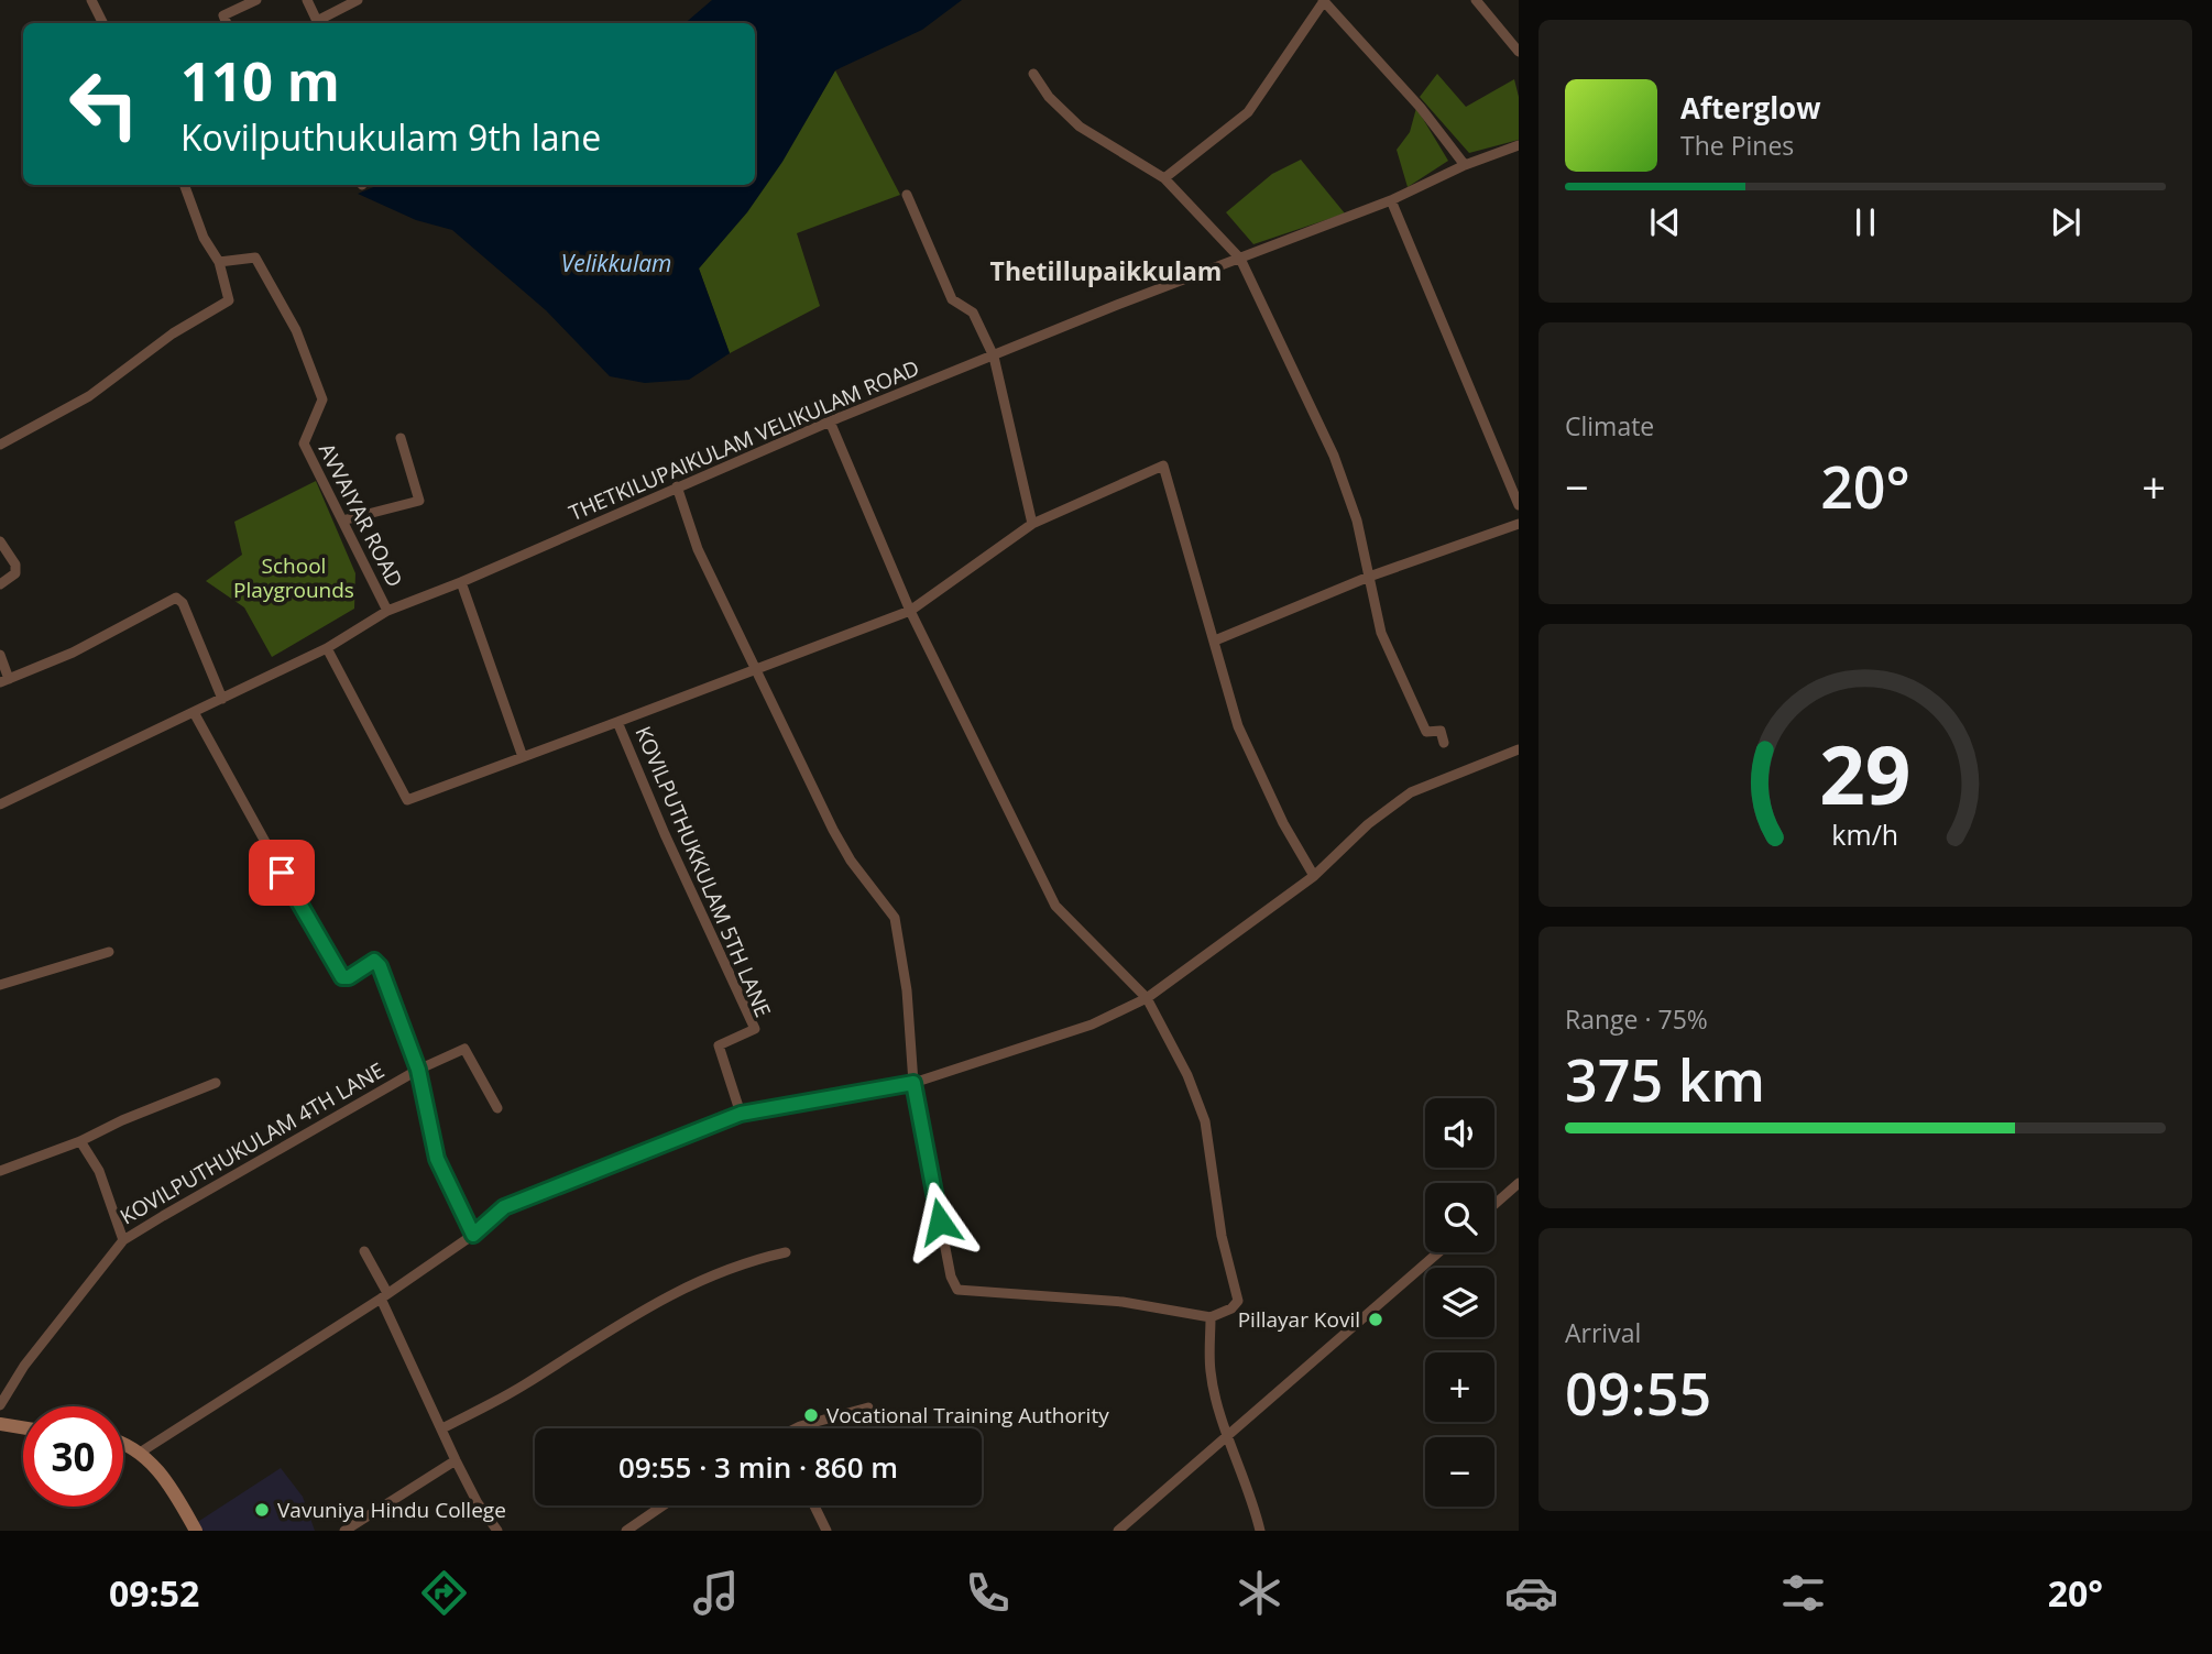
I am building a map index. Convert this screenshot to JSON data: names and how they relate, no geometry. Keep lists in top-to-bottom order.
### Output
{
  "streets": {
    "street": [
      "THETKILUPAIKULAM VELIKULAM ROAD",
      "AVVAIYAR ROAD",
      "KOVILPUTHUKKULAM 5TH LANE",
      "KOVILPUTHUKULAM 4TH LANE"
    ]
  },
  "crossings": [
    ["THETKILUPAIKULAM VELIKULAM ROAD", "AVVAIYAR ROAD"],
    ["THETKILUPAIKULAM VELIKULAM ROAD", "KOVILPUTHUKKULAM 5TH LANE"]
  ],
  "districts": ["Thetillupaikkulam"],
  "water": ["Velikkulam"],
  "parks": ["School Playgrounds"],
  "places": ["Pillayar Kovil", "Vocational Training Authority", "Vavuniya Hindu College"],
  "page": {
    "turn": ["110 m", "Kovilputhukulam 9th lane"],
    "song": ["Afterglow", "The Pines"],
    "tile": [
      "Climate",
      ["Range · 75%", "375 km"],
      ["Arrival", "09:55"]
    ],
    "heat": ["−", "20°", "+"],
    "map_buttons": ["+", "−"],
    "limit": "30",
    "trip": "09:55 · 3 min · 860 m",
    "tabs": ["09:52", "20°"],
    "gauge": ["29", "km/h"]
  }
}
